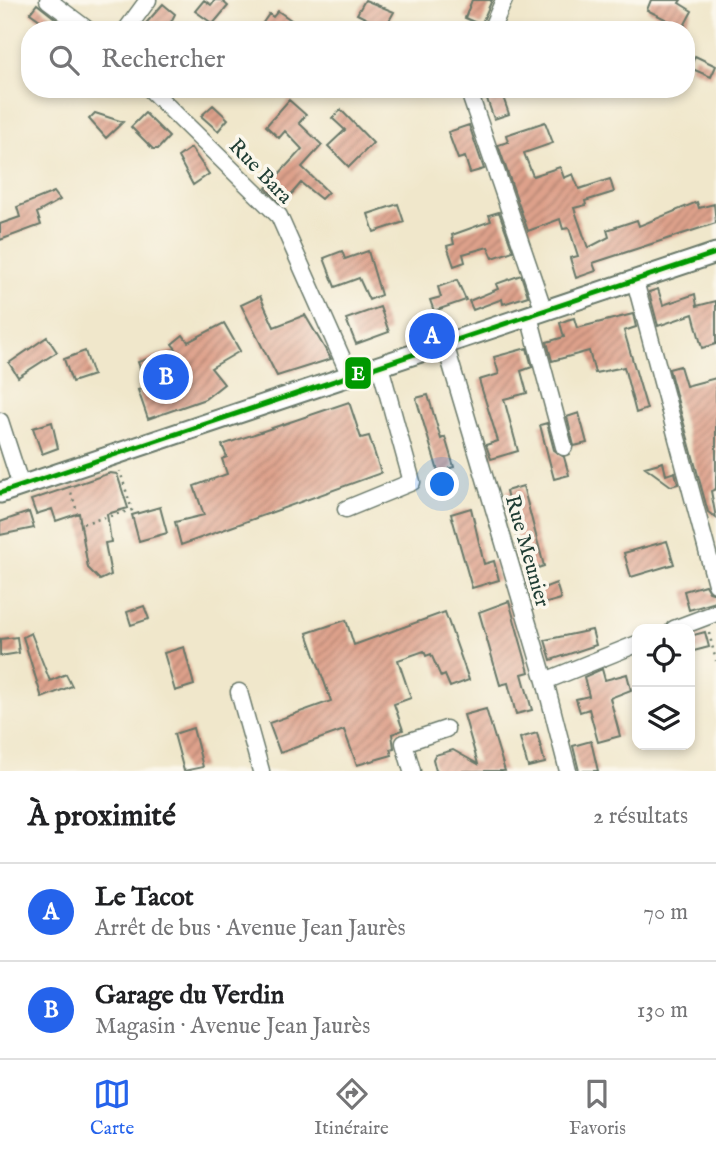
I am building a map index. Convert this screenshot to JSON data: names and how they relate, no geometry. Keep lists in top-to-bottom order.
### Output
{
  "streets": {
    "street": ["Rue Bara", "Rue Meunier"]
  },
  "lines": ["transit line E"],
  "page": {
    "search": "Rechercher",
    "pins": ["A", "B"],
    "heading": ["À proximité", "2 résultats"],
    "list": [
      {
        "mark": "A",
        "name": "Le Tacot",
        "note": "Arrêt de bus · Avenue Jean Jaurès",
        "value": "70 m"
      },
      {
        "mark": "B",
        "name": "Garage du Verdin",
        "note": "Magasin · Avenue Jean Jaurès",
        "value": "130 m"
      }
    ],
    "nav": ["Carte", "Itinéraire", "Favoris"]
  }
}
